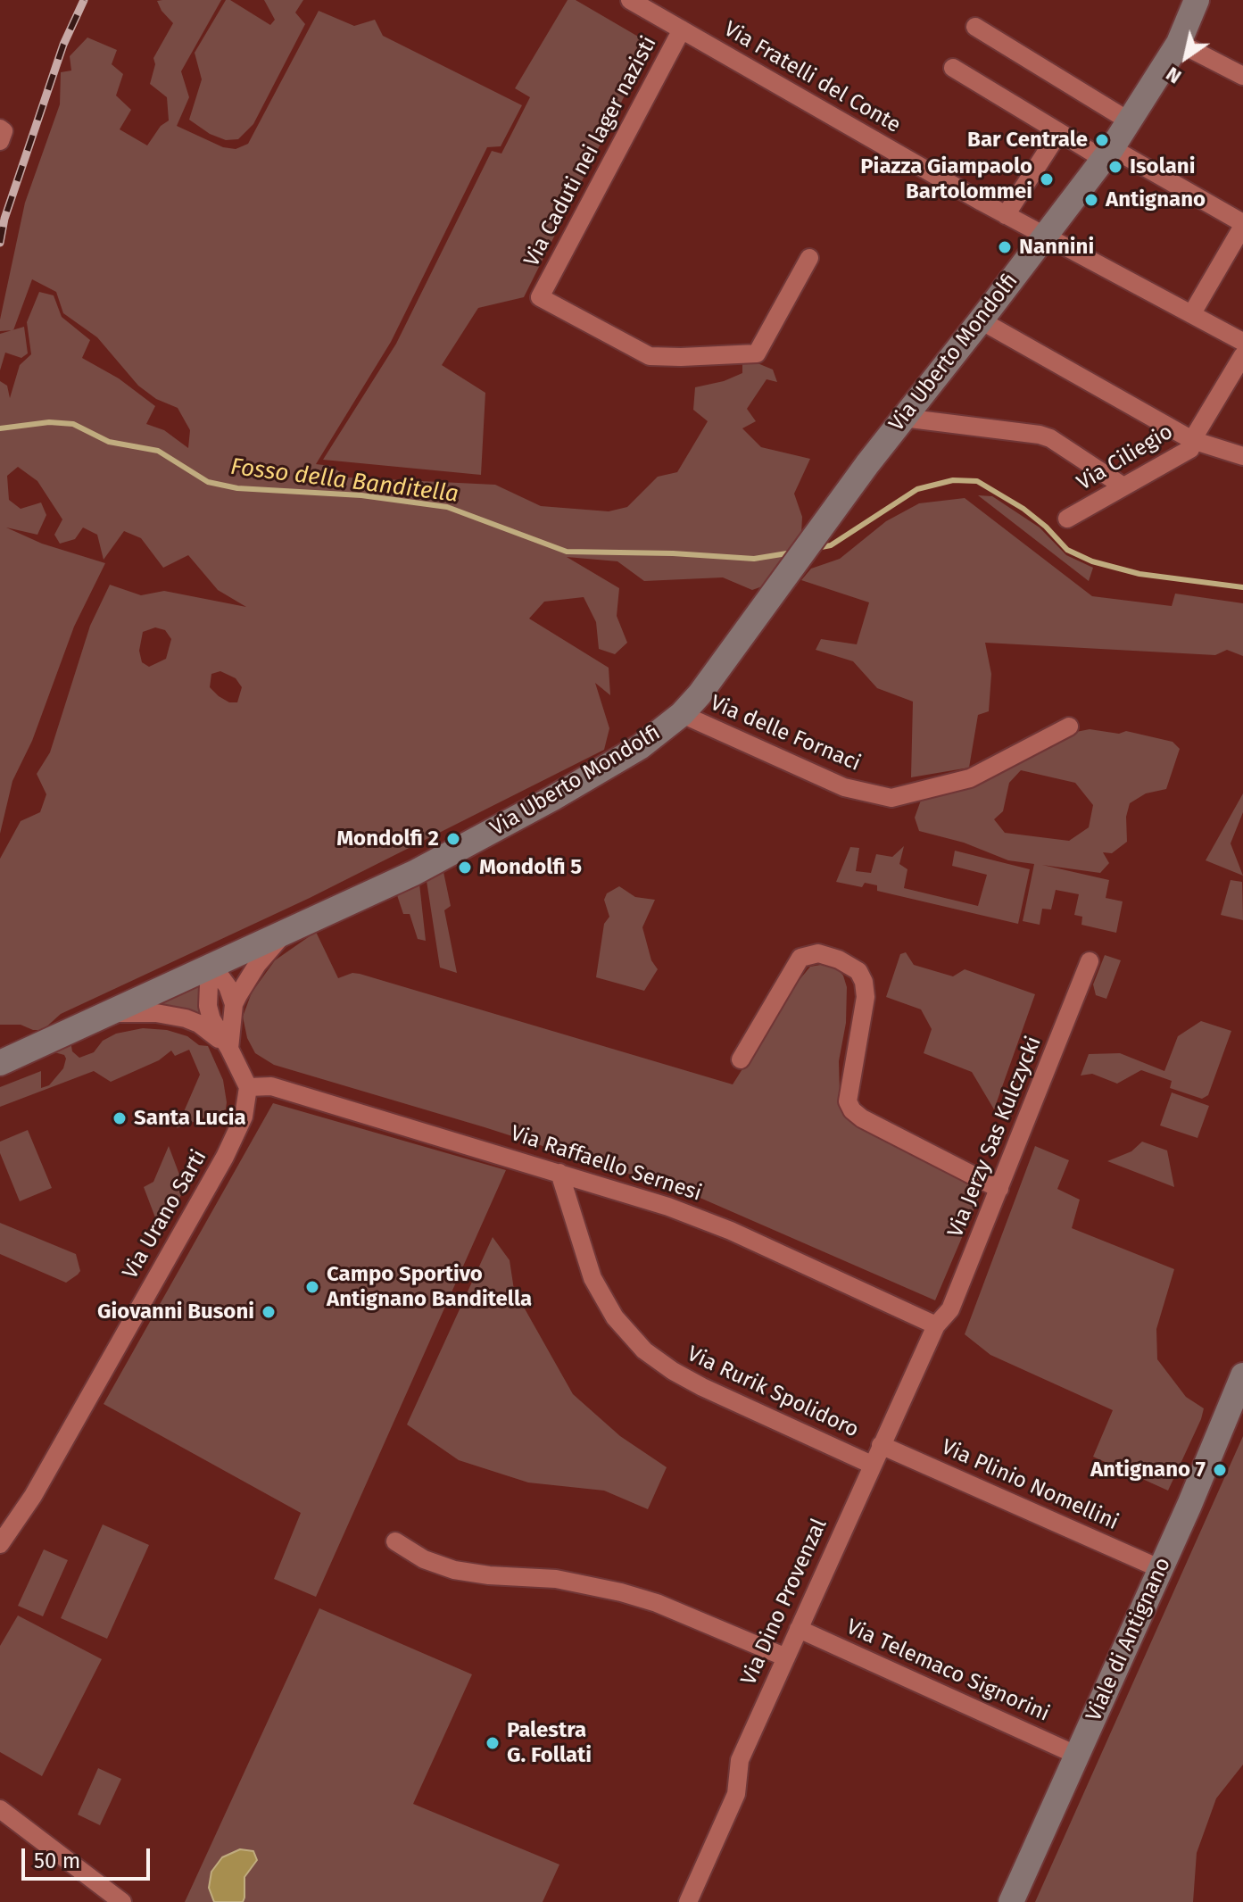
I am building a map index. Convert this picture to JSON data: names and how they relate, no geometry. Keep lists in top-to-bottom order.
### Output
{
  "streets": {
    "main road": ["Via Uberto Mondolfi", "Viale di Antignano"],
    "street": [
      "Via Fratelli del Conte",
      "Via Caduti nei lager nazisti",
      "Via Ciliegio",
      "Via delle Fornaci",
      "Via Jerzy Sas Kulczycki",
      "Via Raffaello Sernesi",
      "Via Urano Sarti",
      "Via Rurik Spolidoro",
      "Via Plinio Nomellini",
      "Via Dino Provenzal",
      "Via Telemaco Signorini"
    ]
  },
  "crossings": [
    ["Via Fratelli del Conte", "Via Caduti nei lager nazisti"],
    ["Via Fratelli del Conte", "Via Uberto Mondolfi"],
    ["Via Uberto Mondolfi", "Via delle Fornaci"],
    ["Via Jerzy Sas Kulczycki", "Via Raffaello Sernesi"],
    ["Via Jerzy Sas Kulczycki", "Via Dino Provenzal"],
    ["Via Raffaello Sernesi", "Via Urano Sarti"],
    ["Via Raffaello Sernesi", "Via Rurik Spolidoro"],
    ["Via Raffaello Sernesi", "Via Dino Provenzal"],
    ["Via Rurik Spolidoro", "Via Dino Provenzal"],
    ["Via Plinio Nomellini", "Via Dino Provenzal"],
    ["Via Plinio Nomellini", "Viale di Antignano"],
    ["Via Dino Provenzal", "Via Telemaco Signorini"],
    ["Viale di Antignano", "Via Telemaco Signorini"]
  ],
  "water": ["Fosso della Banditella"],
  "places": [
    "Bar Centrale",
    "Isolani",
    "Piazza Giampaolo Bartolommei",
    "Antignano",
    "Nannini",
    "Mondolfi 2",
    "Mondolfi 5",
    "Santa Lucia",
    "Campo Sportivo Antignano Banditella",
    "Giovanni Busoni",
    "Antignano 7",
    "Palestra G. Follati"
  ],
  "scale_bar": "50 m",
  "north": "bottom left"
}
